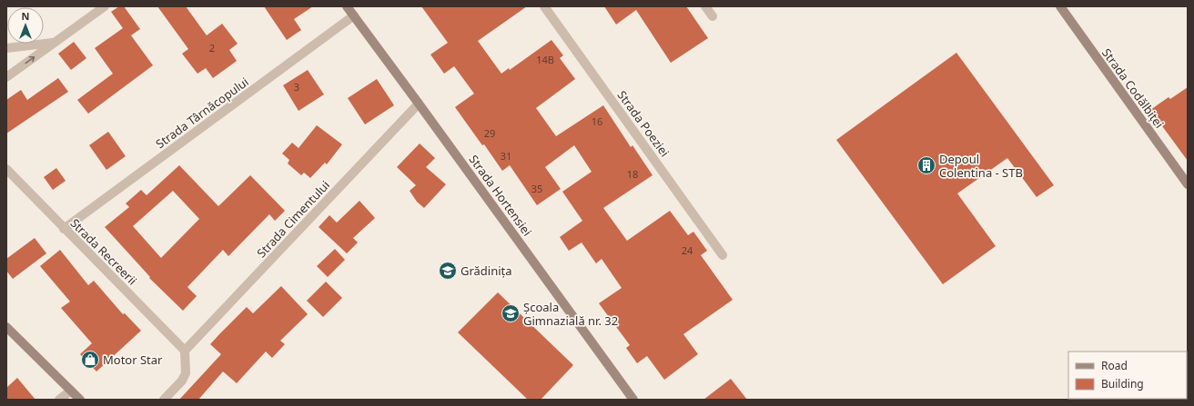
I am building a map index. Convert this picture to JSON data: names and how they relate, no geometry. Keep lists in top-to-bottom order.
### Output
{
  "streets": {
    "street": [
      "Strada Codălbiței",
      "Strada Târnăcopului",
      "Strada Poeziei",
      "Strada Hortensiei",
      "Strada Cimentului",
      "Strada Recreerii"
    ]
  },
  "crossings": [
    ["Strada Târnăcopului", "Strada Hortensiei"],
    ["Strada Târnăcopului", "Strada Recreerii"],
    ["Strada Hortensiei", "Strada Cimentului"],
    ["Strada Cimentului", "Strada Recreerii"]
  ],
  "places": {
    "building": ["Depoul Colentina - STB"],
    "school or university": ["Grădinița", "Școala Gimnazială nr. 32"],
    "shop": ["Motor Star"]
  },
  "house_numbers": [
    "2",
    "14B",
    "3",
    "16",
    "29",
    "31",
    "18",
    "35",
    "24"
  ],
  "legend": ["Road", "Building"],
  "north": "top"
}
